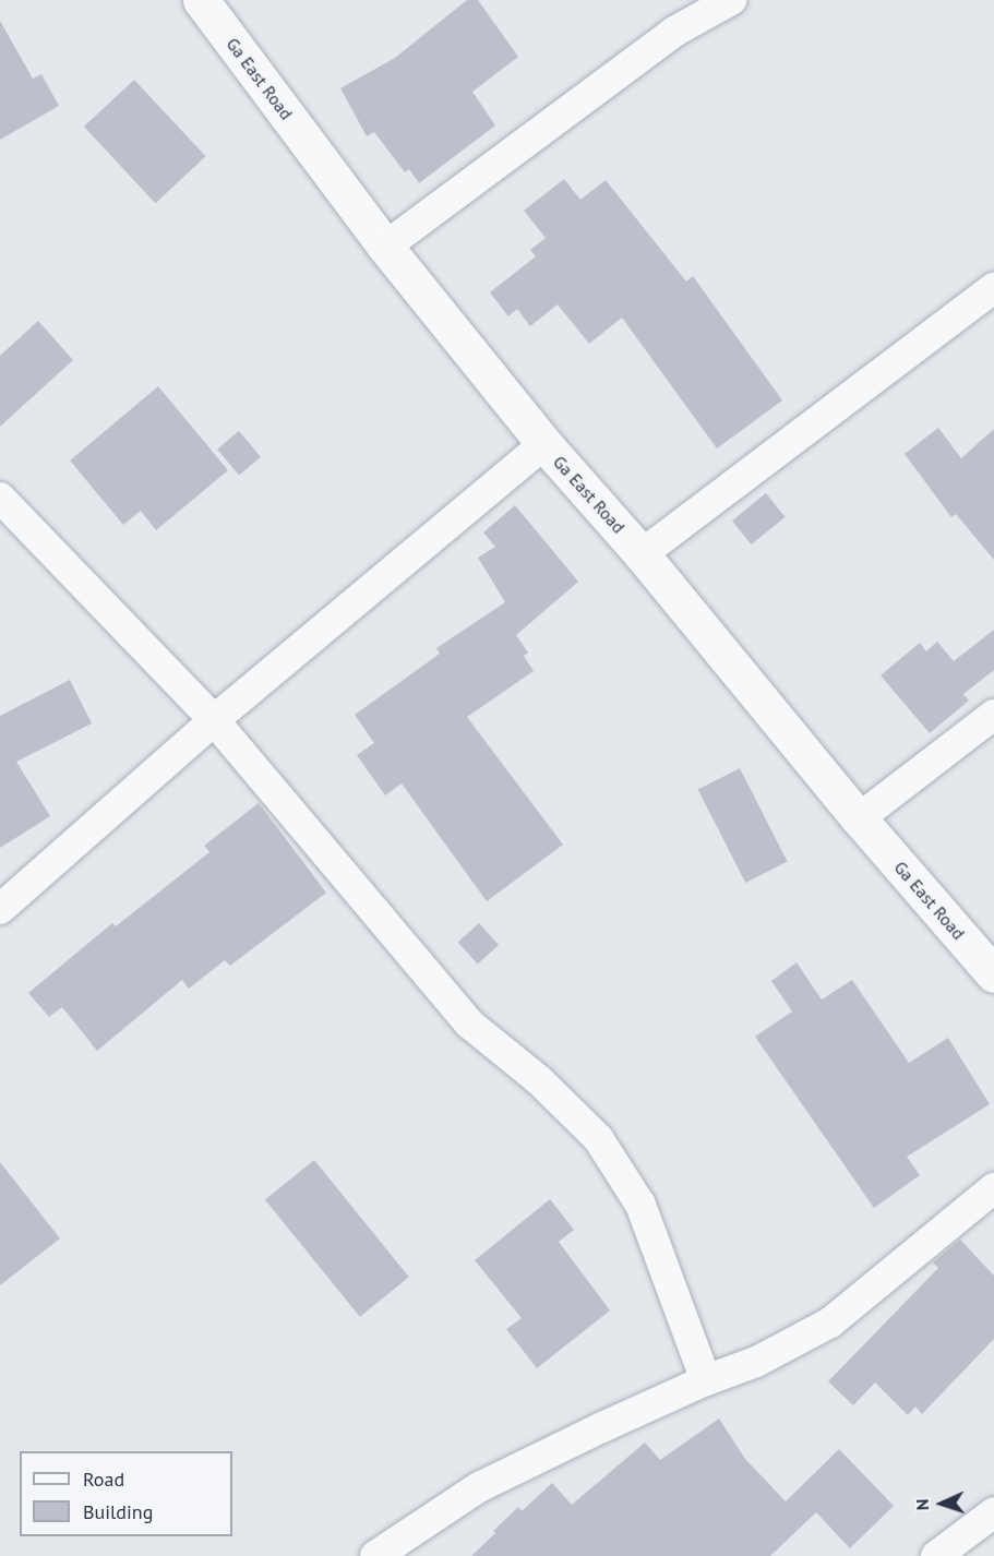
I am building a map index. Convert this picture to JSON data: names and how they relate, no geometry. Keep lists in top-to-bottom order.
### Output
{
  "streets": {
    "street": ["Ga East Road"]
  },
  "legend": ["Road", "Building"],
  "north": "left"
}
